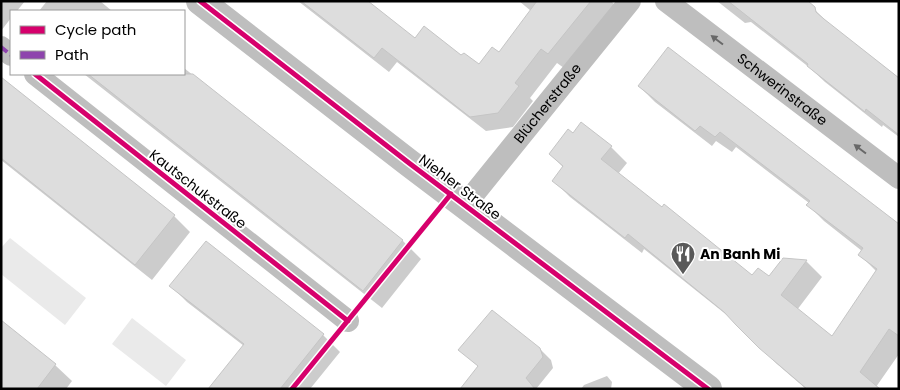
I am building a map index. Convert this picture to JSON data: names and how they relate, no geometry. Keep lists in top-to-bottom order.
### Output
{
  "streets": {
    "street": [
      "Schwerinstraße",
      "Blücherstraße",
      "Niehler Straße",
      "Kautschukstraße"
    ]
  },
  "crossings": [
    ["Blücherstraße", "Niehler Straße"]
  ],
  "one_way": ["Schwerinstraße"],
  "places": {
    "restaurant": ["An Banh Mi"]
  },
  "legend": ["Cycle path", "Path"]
}
